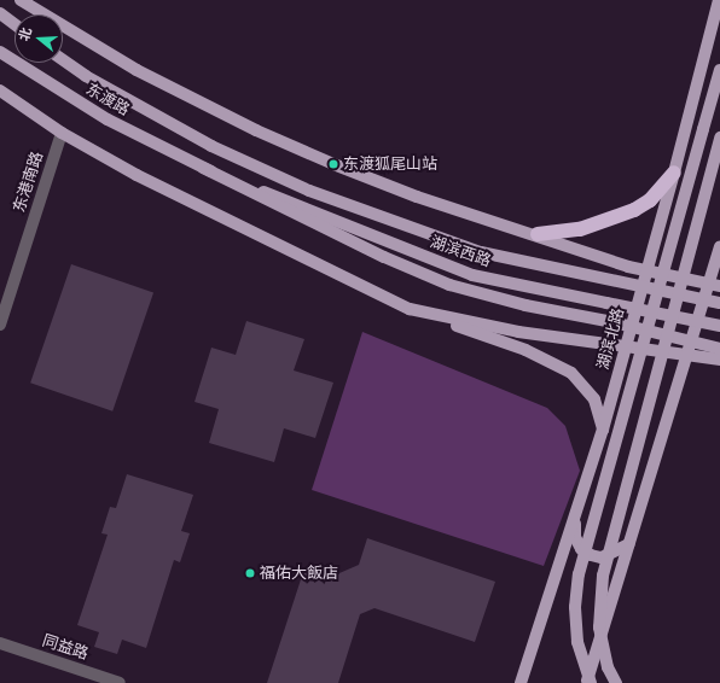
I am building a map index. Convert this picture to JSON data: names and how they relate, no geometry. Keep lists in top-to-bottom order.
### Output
{
  "streets": {
    "main road": ["东渡路", "湖滨西路", "湖滨北路"],
    "street": ["东港南路", "同益路"]
  },
  "crossings": [
    ["东渡路", "湖滨西路"]
  ],
  "places": ["东渡狐尾山站", "福佑大飯店"],
  "north": "left"
}
